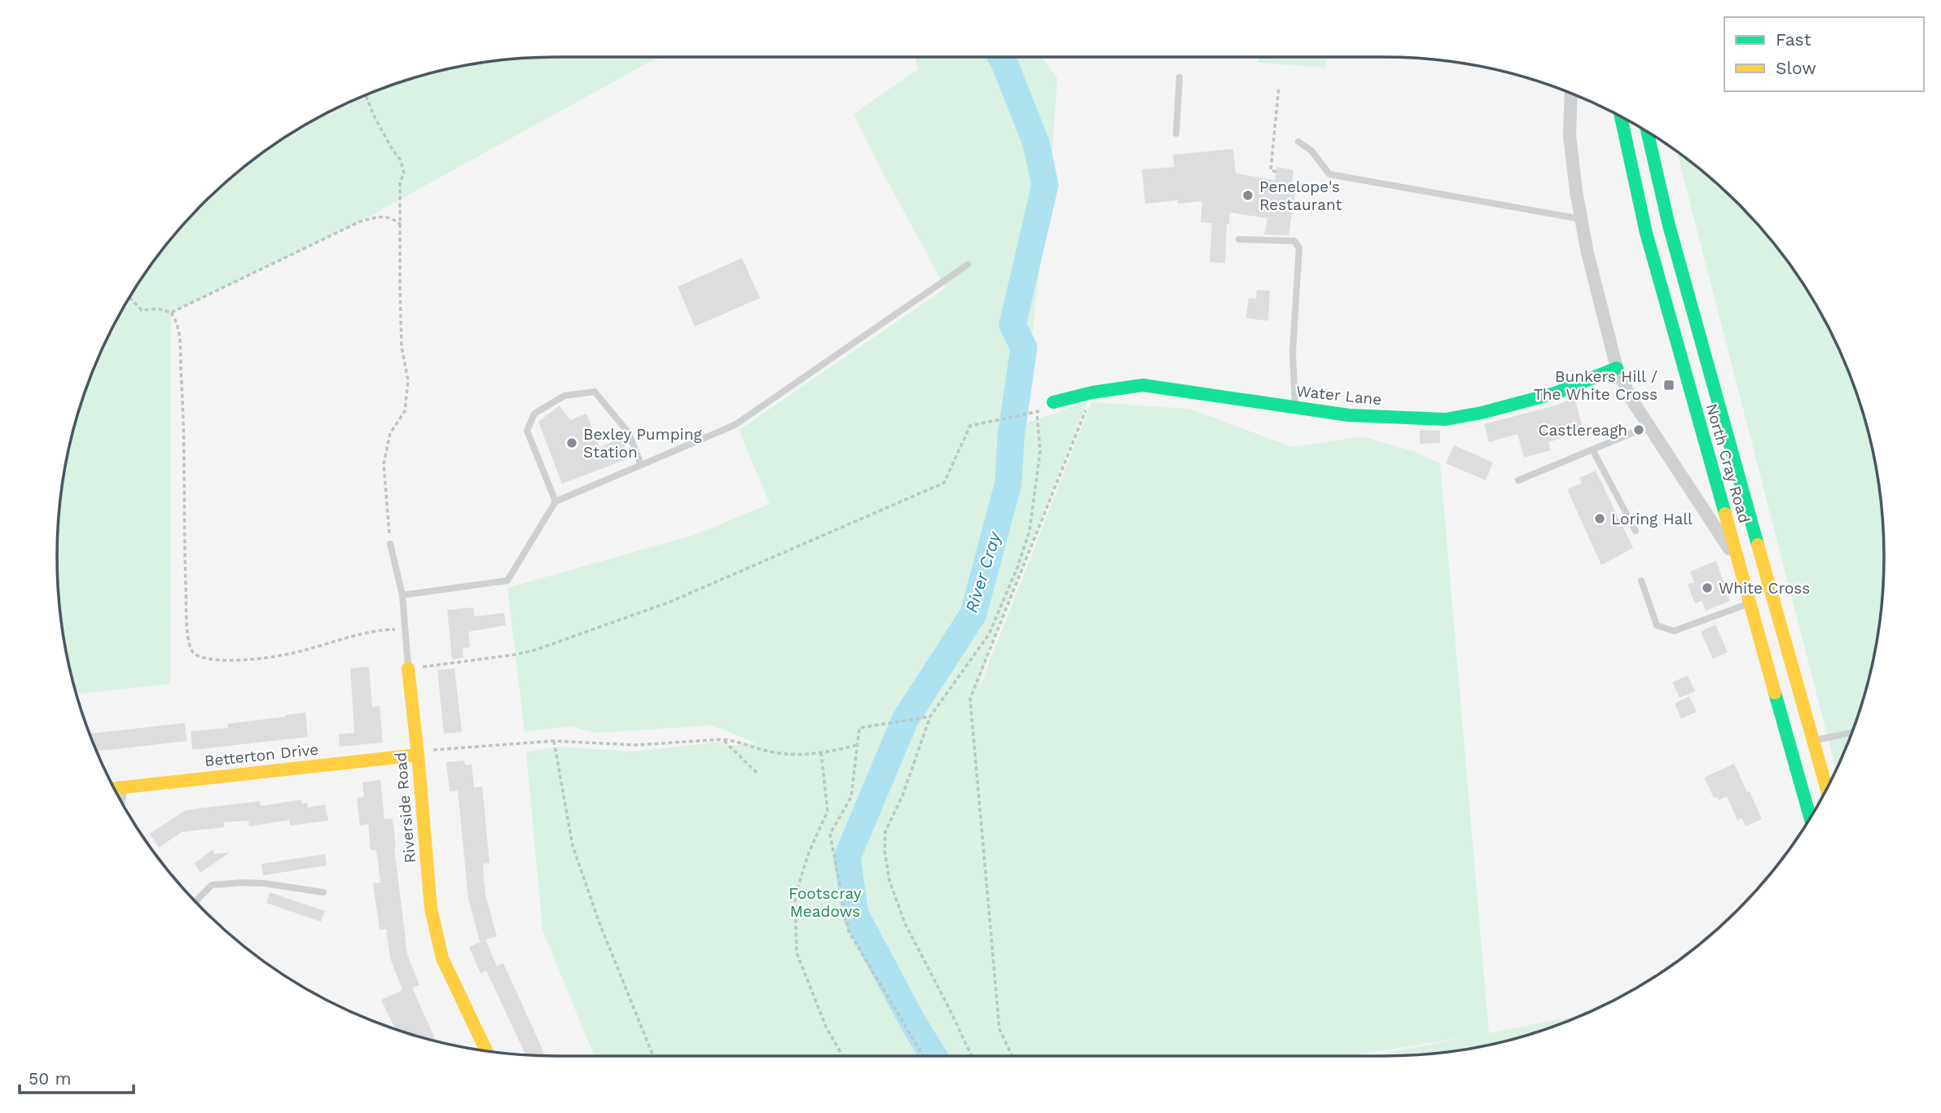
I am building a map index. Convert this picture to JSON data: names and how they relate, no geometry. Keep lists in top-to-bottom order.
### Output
{
  "streets": {
    "main road": [
      "Water Lane",
      "North Cray Road",
      "Betterton Drive",
      "Riverside Road"
    ]
  },
  "crossings": [
    ["Betterton Drive", "Riverside Road"]
  ],
  "water": ["River Cray"],
  "parks": ["Footscray Meadows"],
  "places": {
    "other": [
      "Penelope's Restaurant",
      "Castlereagh",
      "Bexley Pumping Station",
      "Loring Hall",
      "White Cross"
    ],
    "transit": ["Bunkers Hill / The White Cross"]
  },
  "legend": ["Fast", "Slow"],
  "scale_bar": "50 m"
}
